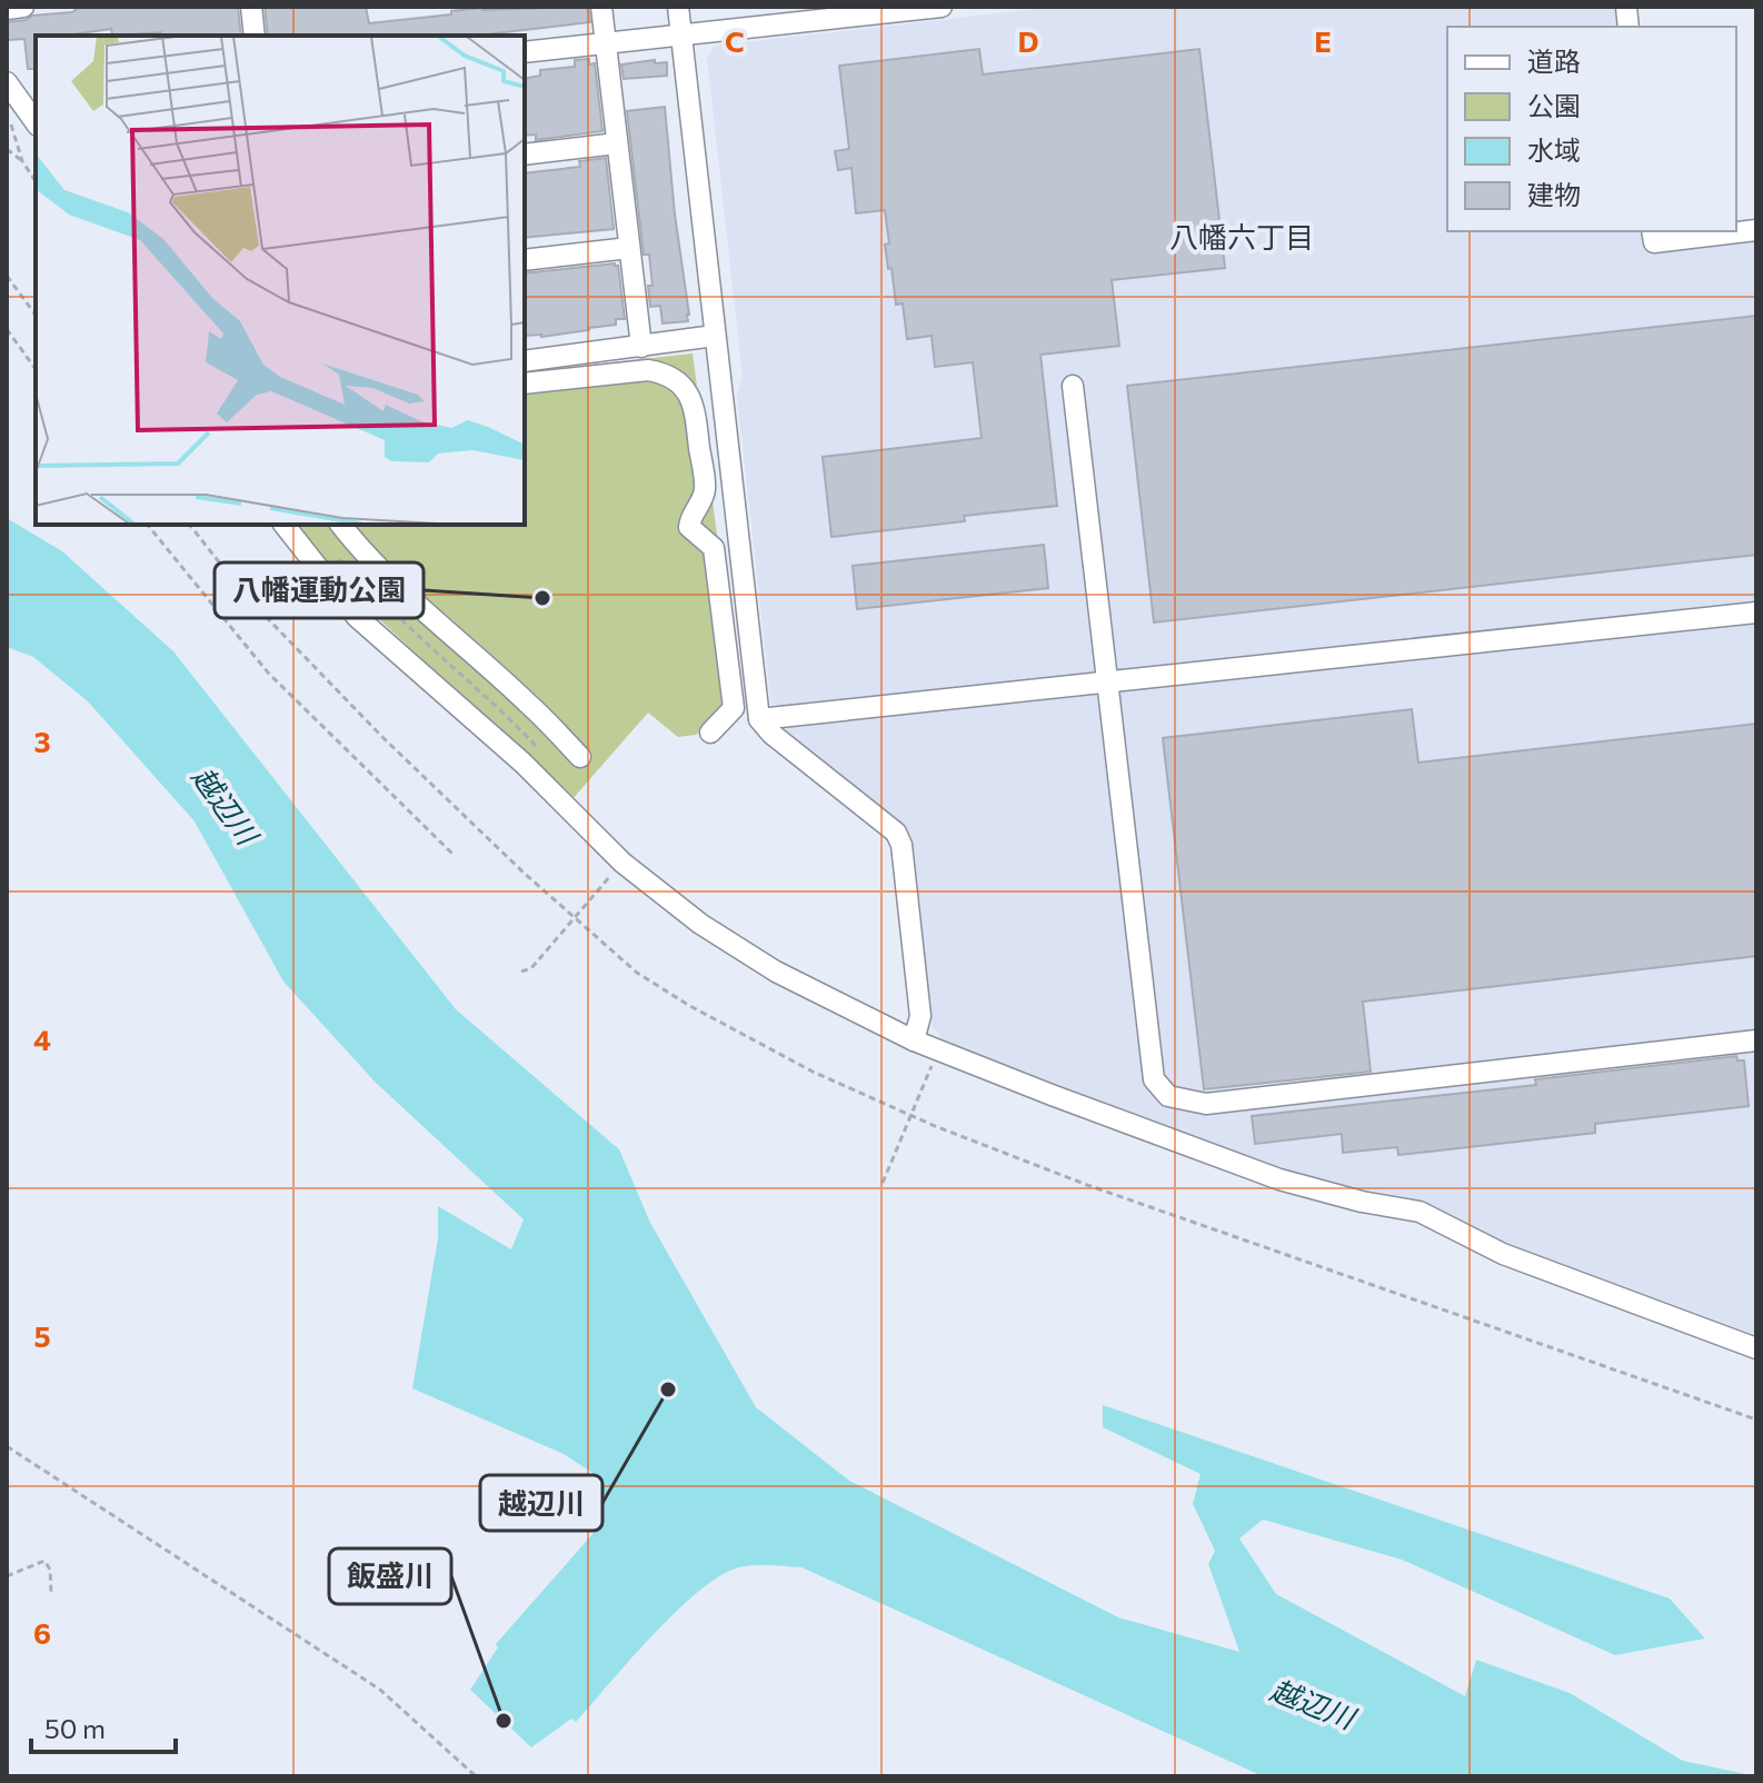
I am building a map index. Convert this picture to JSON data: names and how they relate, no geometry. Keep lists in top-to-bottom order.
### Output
{
  "districts": ["八幡六丁目"],
  "water": ["越辺川"],
  "places": ["八幡運動公園", "越辺川", "飯盛川"],
  "legend": [
    "道路",
    "公園",
    "水域",
    "建物"
  ],
  "scale_bar": "50 m",
  "grid": {
    "columns": ["C", "D", "E"],
    "rows": [
      "3",
      "4",
      "5",
      "6"
    ]
  }
}
